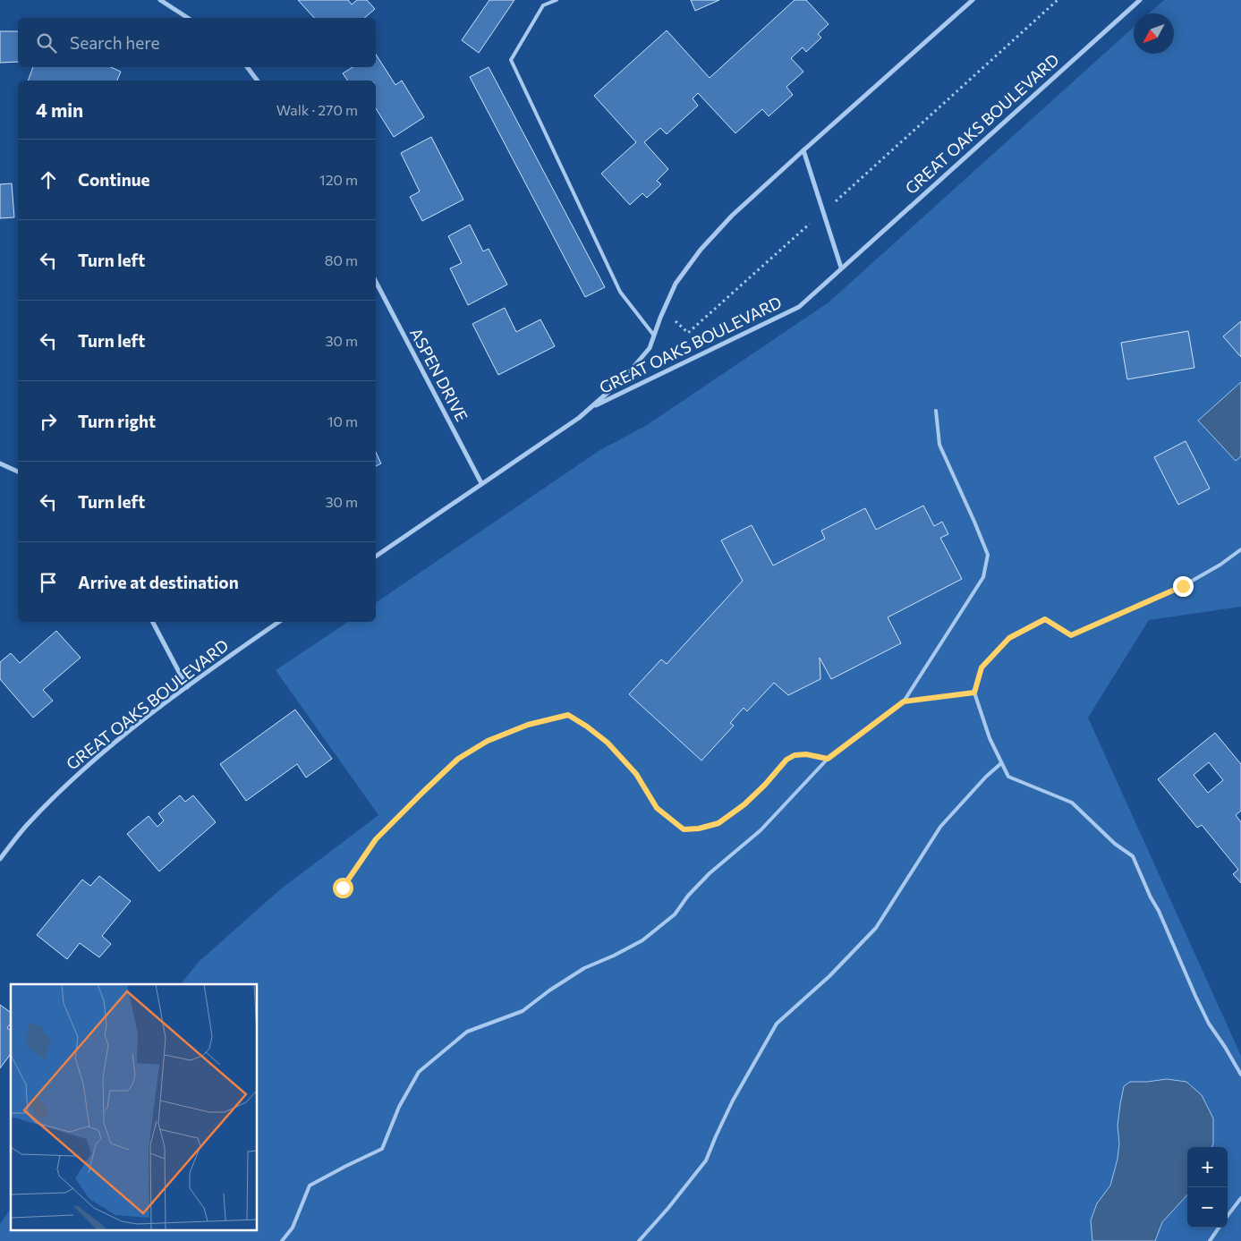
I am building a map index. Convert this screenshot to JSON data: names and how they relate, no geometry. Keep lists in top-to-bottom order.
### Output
{
  "streets": {
    "street": ["GREAT OAKS BOULEVARD", "ASPEN DRIVE"]
  },
  "crossings": [
    ["GREAT OAKS BOULEVARD", "ASPEN DRIVE"]
  ],
  "north": "bottom left",
  "page": {
    "search": "Search here",
    "heading": ["4 min", "Walk · 270 m"],
    "list": [
      ["Continue", "120 m"],
      ["Turn left", "80 m"],
      ["Turn left", "30 m"],
      ["Turn right", "10 m"],
      ["Turn left", "30 m"],
      "Arrive at destination"
    ],
    "map_buttons": ["+", "−"]
  }
}
